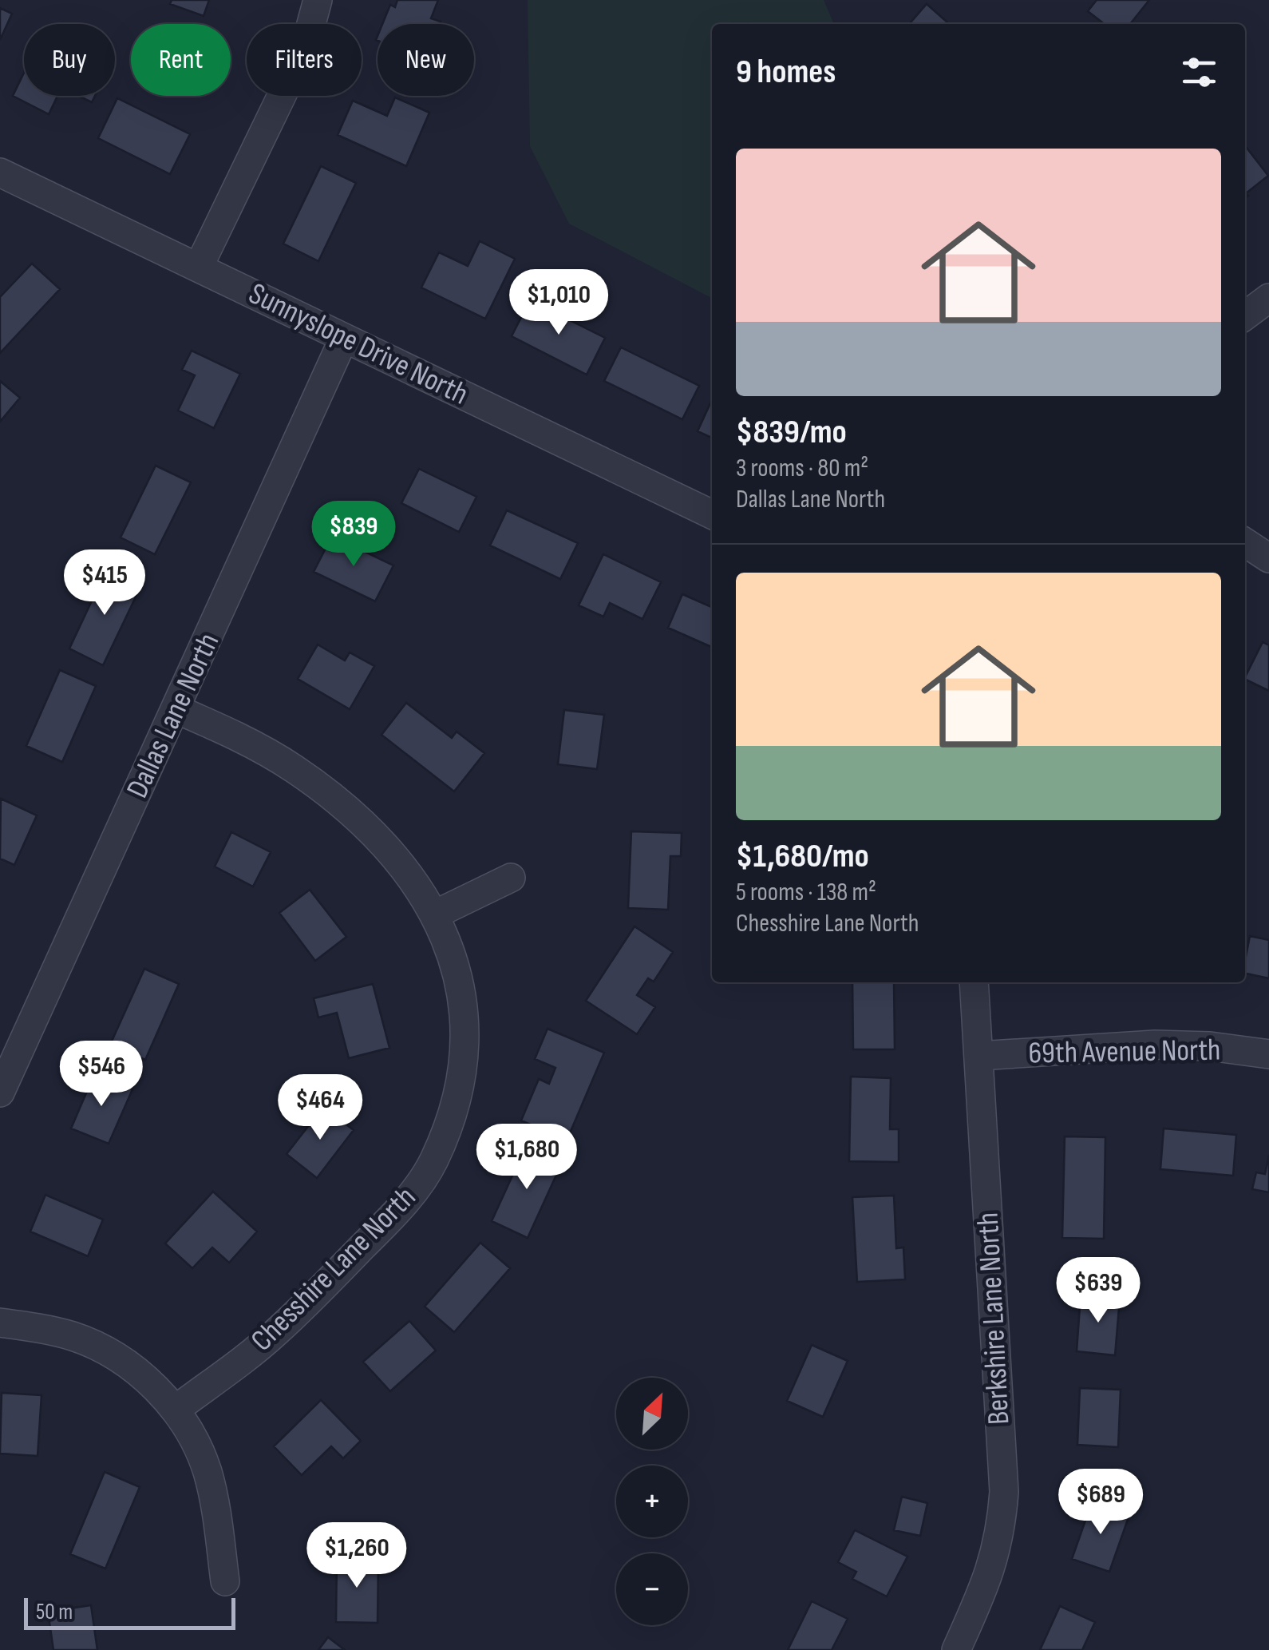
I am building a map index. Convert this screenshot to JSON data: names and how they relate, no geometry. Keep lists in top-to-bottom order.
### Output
{
  "streets": {
    "street": [
      "Sunnyslope Drive North",
      "Dallas Lane North",
      "69th Avenue North",
      "Chesshire Lane North",
      "Berkshire Lane North"
    ]
  },
  "crossings": [
    ["Sunnyslope Drive North", "Dallas Lane North"],
    ["Dallas Lane North", "Chesshire Lane North"],
    ["69th Avenue North", "Berkshire Lane North"]
  ],
  "scale_bar": "50 m",
  "north": "top right",
  "page": {
    "chip": [
      "Buy",
      "Rent",
      "Filters",
      "New"
    ],
    "heading": "9 homes",
    "list": [
      {
        "name": "$839/mo",
        "note": "3 rooms · 80 m² · Dallas Lane North"
      },
      {
        "name": "$1,680/mo",
        "note": "5 rooms · 138 m² · Chesshire Lane North"
      }
    ],
    "price": [
      "$1,010",
      "$839",
      "$415",
      "$546",
      "$464",
      "$1,680",
      "$639",
      "$689",
      "$1,260"
    ],
    "map_buttons": ["+", "−"],
    "scale": "50 m"
  }
}
